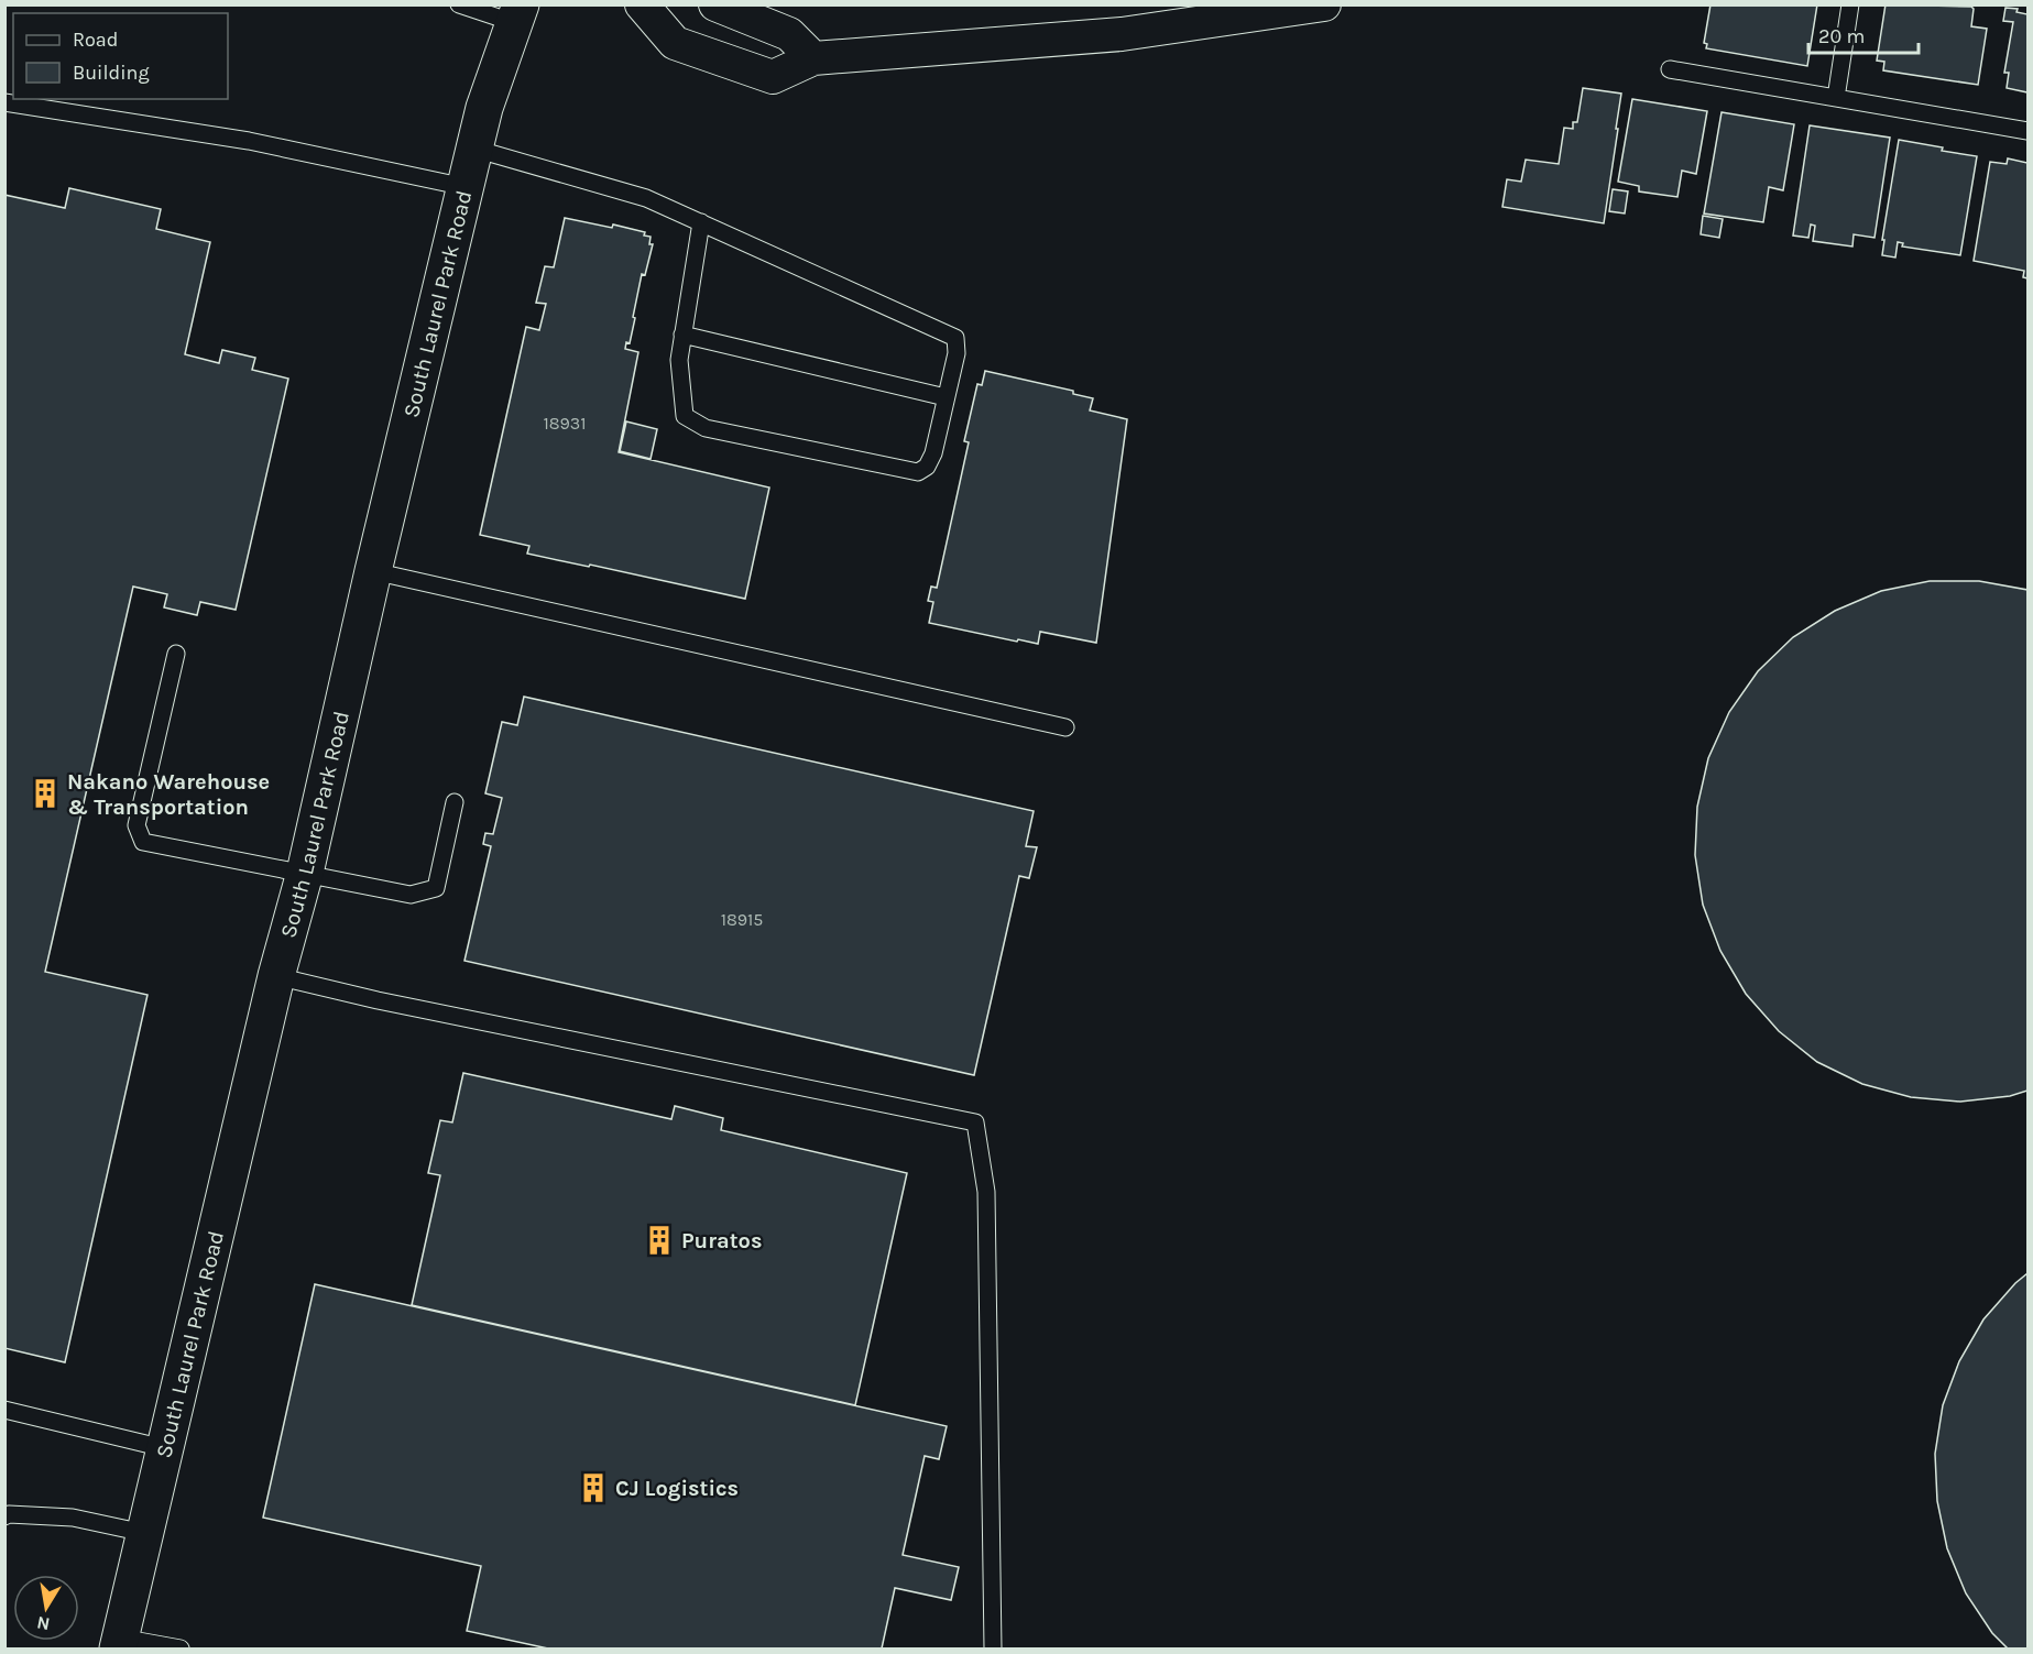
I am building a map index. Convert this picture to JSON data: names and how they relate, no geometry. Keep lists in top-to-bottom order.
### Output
{
  "streets": {
    "street": ["South Laurel Park Road"]
  },
  "places": {
    "building": ["Nakano Warehouse & Transportation", "Puratos", "CJ Logistics"]
  },
  "house_numbers": ["18931", "18915"],
  "legend": ["Road", "Building"],
  "scale_bar": "20 m",
  "north": "bottom"
}
